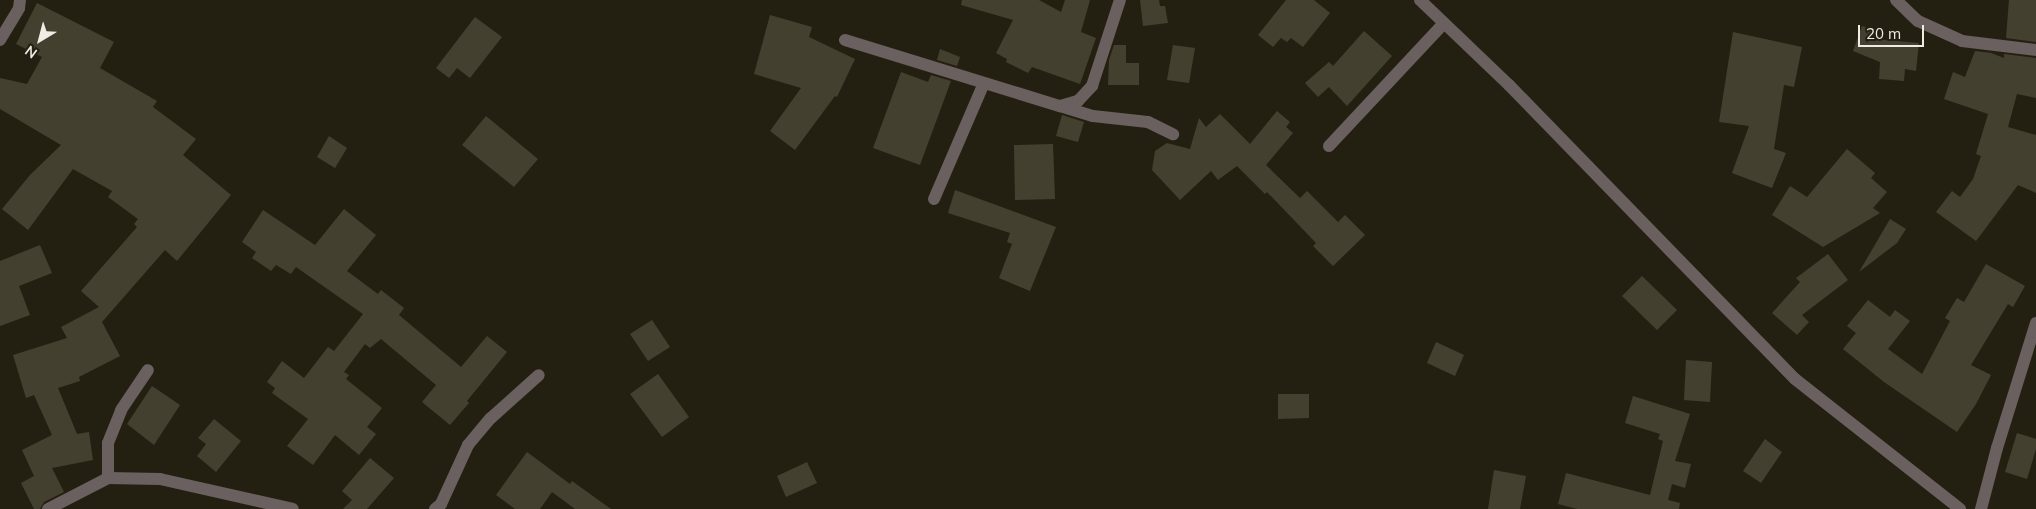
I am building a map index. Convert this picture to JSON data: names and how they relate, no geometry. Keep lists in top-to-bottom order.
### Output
{
  "scale_bar": "20 m",
  "north": "bottom left"
}
